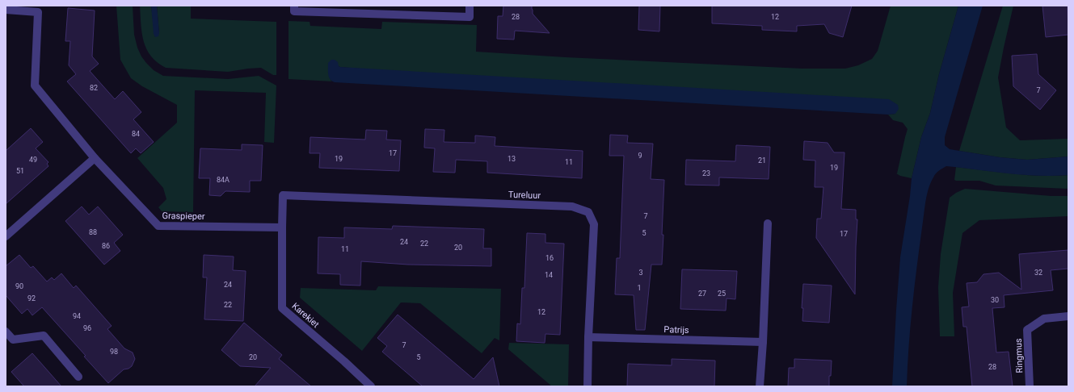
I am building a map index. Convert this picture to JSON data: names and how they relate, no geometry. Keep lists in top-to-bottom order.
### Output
{
  "streets": {
    "street": [
      "Tureluur",
      "Graspieper",
      "Karekiet",
      "Patrijs",
      "Ringmus"
    ]
  },
  "crossings": [
    ["Tureluur", "Karekiet"],
    ["Tureluur", "Patrijs"],
    ["Graspieper", "Karekiet"]
  ],
  "house_numbers": [
    "28",
    "12",
    "82",
    "7",
    "84",
    "17",
    "9",
    "19",
    "13",
    "49",
    "21",
    "11",
    "19",
    "51",
    "23",
    "84A",
    "7",
    "88",
    "5",
    "17",
    "24",
    "22",
    "86",
    "20",
    "11",
    "16",
    "3",
    "32",
    "14",
    "24",
    "90",
    "1",
    "27",
    "25",
    "92",
    "30",
    "22",
    "12",
    "94",
    "96",
    "7",
    "98",
    "20",
    "5",
    "28"
  ]
}
